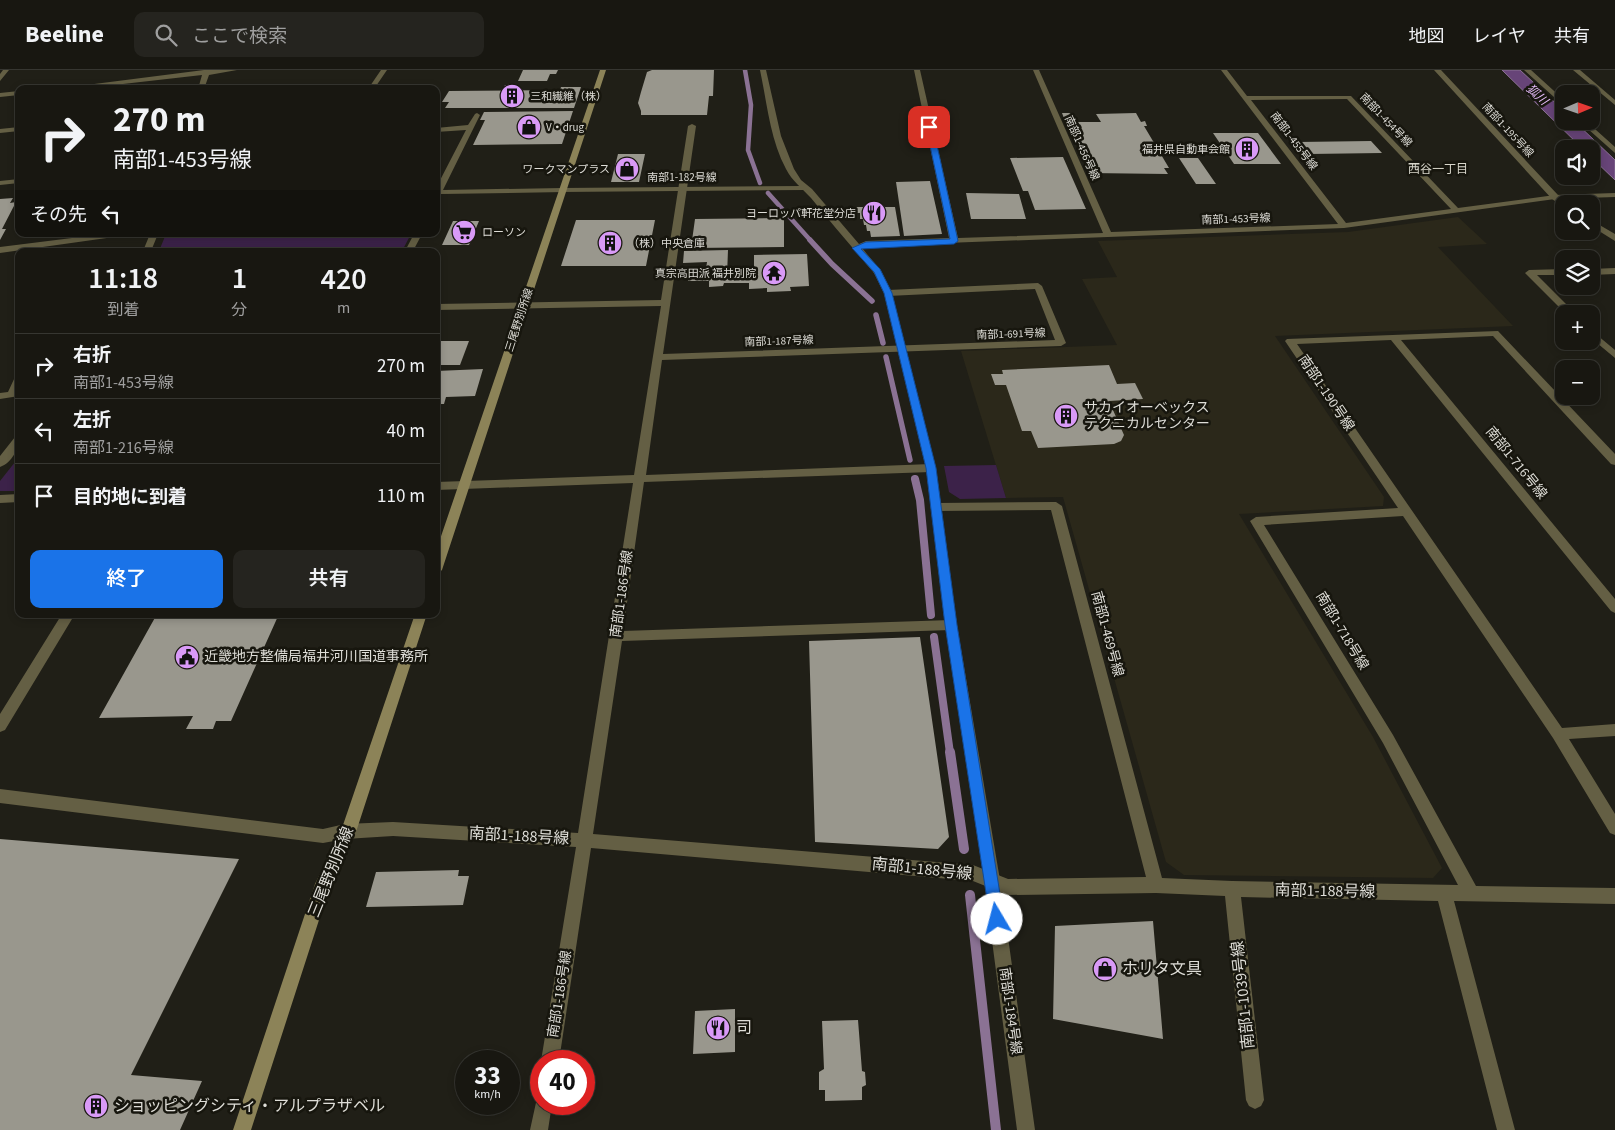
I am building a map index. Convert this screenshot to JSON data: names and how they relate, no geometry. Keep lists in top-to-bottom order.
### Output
{
  "streets": {
    "main road": ["三尾野別所線"],
    "street": [
      "南部1-454号線",
      "南部1-195号線",
      "南部1-455号線",
      "南部1-456号線",
      "南部1-182号線",
      "南部1-453号線",
      "南部1-691号線",
      "南部1-187号線",
      "南部1-190号線",
      "南部1-716号線",
      "南部1-186号線",
      "南部1-718号線",
      "南部1-469号線",
      "南部1-188号線",
      "南部1-1039号線",
      "南部1-184号線"
    ]
  },
  "crossings": [
    ["南部1-454号線", "南部1-455号線"],
    ["南部1-454号線", "南部1-453号線"],
    ["南部1-195号線", "南部1-453号線"],
    ["南部1-455号線", "南部1-453号線"],
    ["南部1-456号線", "南部1-453号線"],
    ["南部1-182号線", "三尾野別所線"],
    ["南部1-182号線", "南部1-186号線"],
    ["南部1-182号線", "南部1-184号線"],
    ["南部1-453号線", "南部1-184号線"],
    ["三尾野別所線", "南部1-188号線"],
    ["南部1-691号線", "南部1-187号線"],
    ["南部1-691号線", "南部1-184号線"],
    ["南部1-187号線", "南部1-186号線"],
    ["南部1-187号線", "南部1-184号線"],
    ["南部1-190号線", "南部1-716号線"],
    ["南部1-190号線", "南部1-718号線"],
    ["南部1-186号線", "南部1-188号線"],
    ["南部1-718号線", "南部1-188号線"],
    ["南部1-469号線", "南部1-188号線"],
    ["南部1-469号線", "南部1-184号線"],
    ["南部1-188号線", "南部1-1039号線"],
    ["南部1-188号線", "南部1-184号線"]
  ],
  "districts": ["西谷一丁目"],
  "water": ["狐川"],
  "places": {
    "building": [
      "三和繊維（株）",
      "福井県自動車会館",
      "（株）中央倉庫",
      "サカイオーベックス テクニカルセンター",
      "ショッピングシティ・アルプラザベル"
    ],
    "shop": ["V・drug", "ワークマンプラス", "ホリタ文具"],
    "restaurant": ["ヨーロッパ軒花堂分店", "司"],
    "supermarket": ["ローソン"],
    "temple": ["真宗高田派 福井別院"],
    "public building": ["近畿地方整備局福井河川国道事務所"]
  },
  "north": "right",
  "page": {
    "header": "Beeline",
    "search": "ここで検索",
    "nav": ["地図", "レイヤ", "共有"],
    "map_buttons": ["+", "−"],
    "turn": ["270 m", "南部1-453号線"],
    "then": "その先",
    "eta": [
      "11:18",
      "到着",
      "1",
      "分",
      "420",
      "m"
    ],
    "list": [
      {
        "name": "右折",
        "note": "南部1-453号線",
        "value": "270 m"
      },
      {
        "name": "左折",
        "note": "南部1-216号線",
        "value": "40 m"
      },
      {
        "name": "目的地に到着",
        "value": "110 m"
      }
    ],
    "buttons": ["終了", "共有"],
    "speed": "33 km/h",
    "limit": "40"
  }
}
